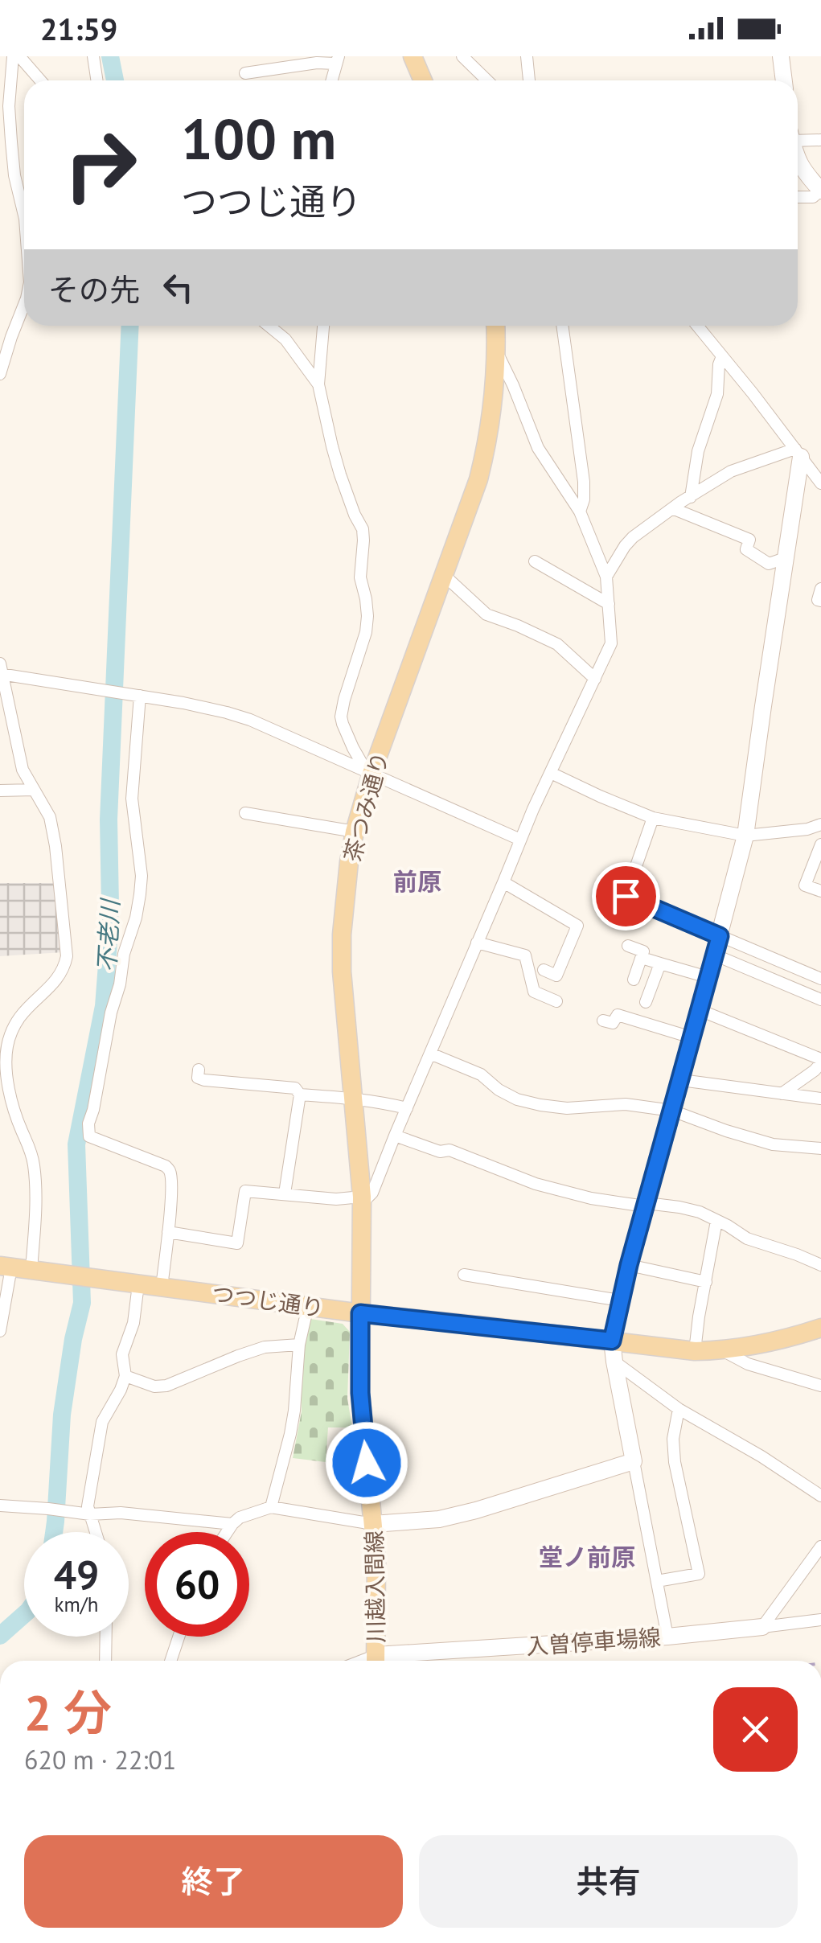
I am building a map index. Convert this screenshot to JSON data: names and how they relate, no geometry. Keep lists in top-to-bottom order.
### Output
{
  "streets": {
    "main road": ["茶つみ通り", "つつじ通り", "川越入間線"],
    "street": ["入曽停車場線"]
  },
  "crossings": [
    ["茶つみ通り", "つつじ通り"],
    ["茶つみ通り", "川越入間線"],
    ["つつじ通り", "川越入間線"]
  ],
  "districts": ["前原", "堂ノ前原"],
  "water": ["不老川"],
  "page": {
    "status": "21:59",
    "turn": ["100 m", "つつじ通り"],
    "then": "その先",
    "speed": "49 km/h",
    "limit": "60",
    "heading": ["2 分", "620 m · 22:01"],
    "buttons": ["終了", "共有"]
  }
}
